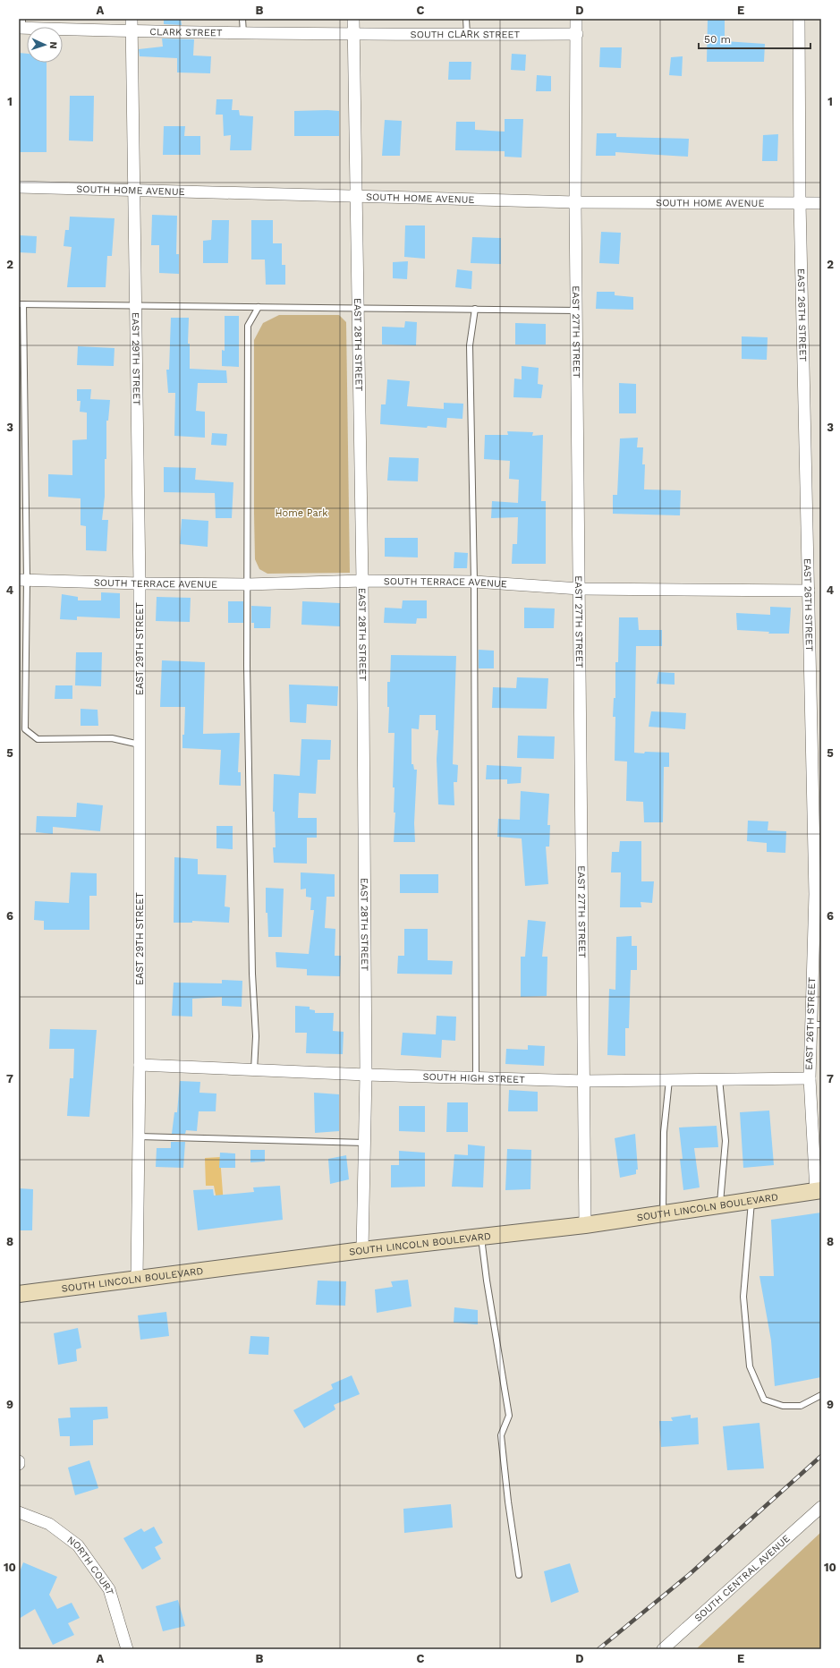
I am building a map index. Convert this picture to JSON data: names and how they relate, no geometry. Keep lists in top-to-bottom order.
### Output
{
  "streets": {
    "street": [
      "CLARK STREET",
      "SOUTH CLARK STREET",
      "SOUTH HOME AVENUE",
      "EAST 26TH STREET",
      "EAST 27TH STREET",
      "EAST 28TH STREET",
      "EAST 29TH STREET",
      "SOUTH TERRACE AVENUE",
      "SOUTH HIGH STREET",
      "SOUTH LINCOLN BOULEVARD",
      "NORTH COURT",
      "SOUTH CENTRAL AVENUE"
    ]
  },
  "crossings": [
    ["CLARK STREET", "SOUTH CLARK STREET"],
    ["CLARK STREET", "EAST 28TH STREET"],
    ["CLARK STREET", "EAST 29TH STREET"],
    ["SOUTH CLARK STREET", "EAST 27TH STREET"],
    ["SOUTH CLARK STREET", "EAST 28TH STREET"],
    ["SOUTH HOME AVENUE", "EAST 26TH STREET"],
    ["SOUTH HOME AVENUE", "EAST 27TH STREET"],
    ["SOUTH HOME AVENUE", "EAST 28TH STREET"],
    ["SOUTH HOME AVENUE", "EAST 29TH STREET"],
    ["EAST 26TH STREET", "SOUTH TERRACE AVENUE"],
    ["EAST 26TH STREET", "SOUTH HIGH STREET"],
    ["EAST 26TH STREET", "SOUTH LINCOLN BOULEVARD"],
    ["EAST 27TH STREET", "SOUTH TERRACE AVENUE"],
    ["EAST 27TH STREET", "SOUTH HIGH STREET"],
    ["EAST 27TH STREET", "SOUTH LINCOLN BOULEVARD"],
    ["EAST 28TH STREET", "SOUTH TERRACE AVENUE"],
    ["EAST 28TH STREET", "SOUTH HIGH STREET"],
    ["EAST 28TH STREET", "SOUTH LINCOLN BOULEVARD"],
    ["EAST 29TH STREET", "SOUTH TERRACE AVENUE"],
    ["EAST 29TH STREET", "SOUTH HIGH STREET"],
    ["EAST 29TH STREET", "SOUTH LINCOLN BOULEVARD"]
  ],
  "parks": ["Home Park"],
  "scale_bar": "50 m",
  "north": "right",
  "grid": {
    "columns": [
      "A",
      "B",
      "C",
      "D",
      "E"
    ],
    "rows": [
      "1",
      "2",
      "3",
      "4",
      "5",
      "6",
      "7",
      "8",
      "9",
      "10"
    ]
  }
}
